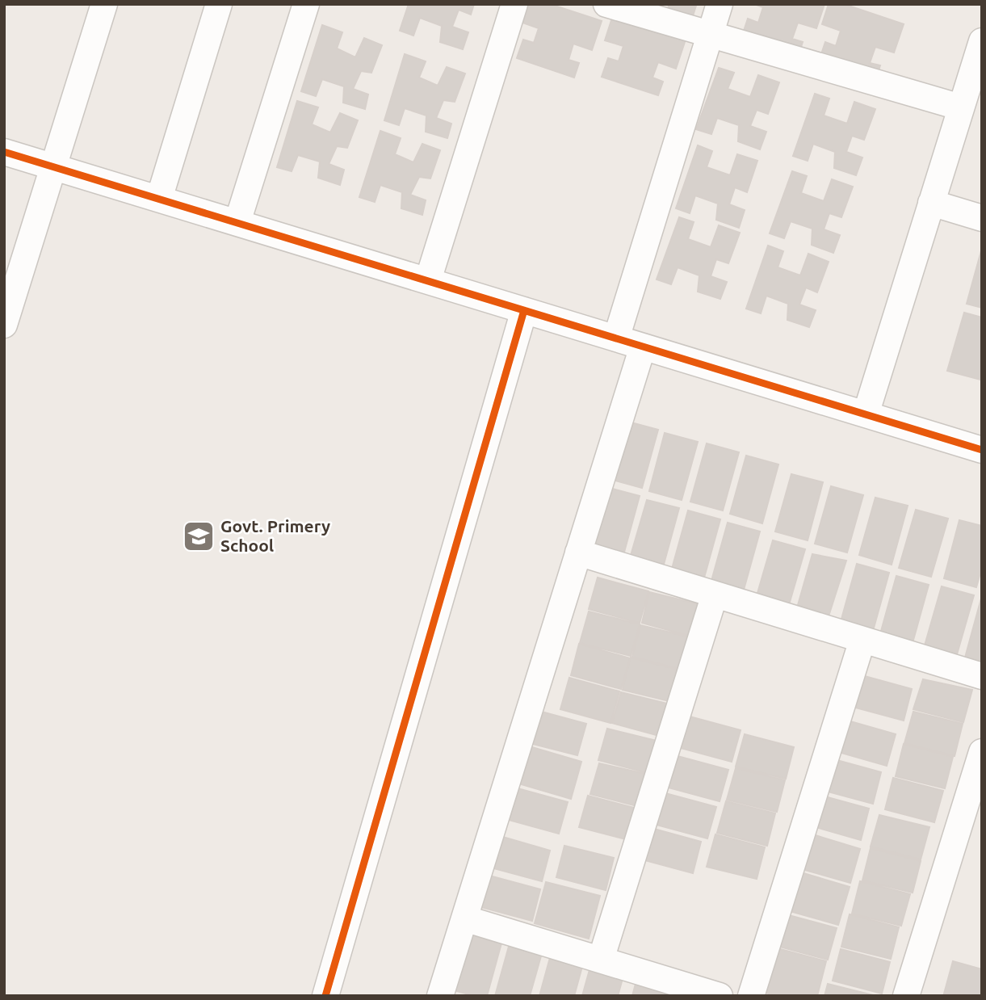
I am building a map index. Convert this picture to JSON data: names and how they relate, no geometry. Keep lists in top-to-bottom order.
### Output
{
  "places": {
    "school or university": ["Govt. Primery School"]
  }
}
